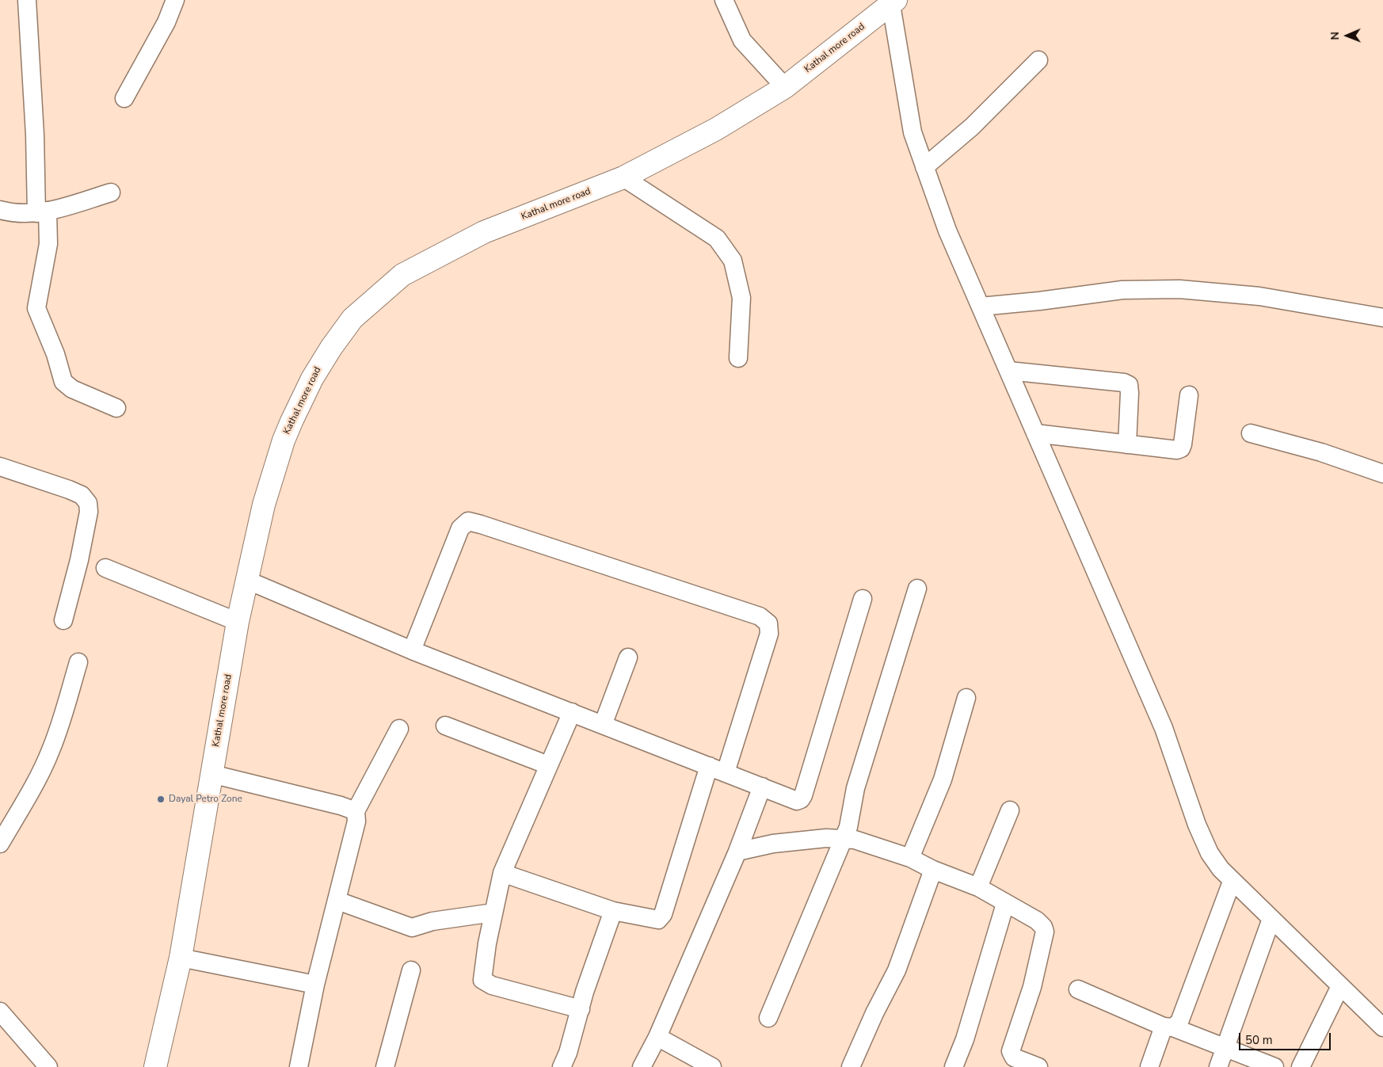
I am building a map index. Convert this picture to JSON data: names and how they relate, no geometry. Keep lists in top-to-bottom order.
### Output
{
  "streets": {
    "main road": ["Kathal more road"]
  },
  "places": ["Dayal Petro Zone"],
  "scale_bar": "50 m",
  "north": "left"
}
